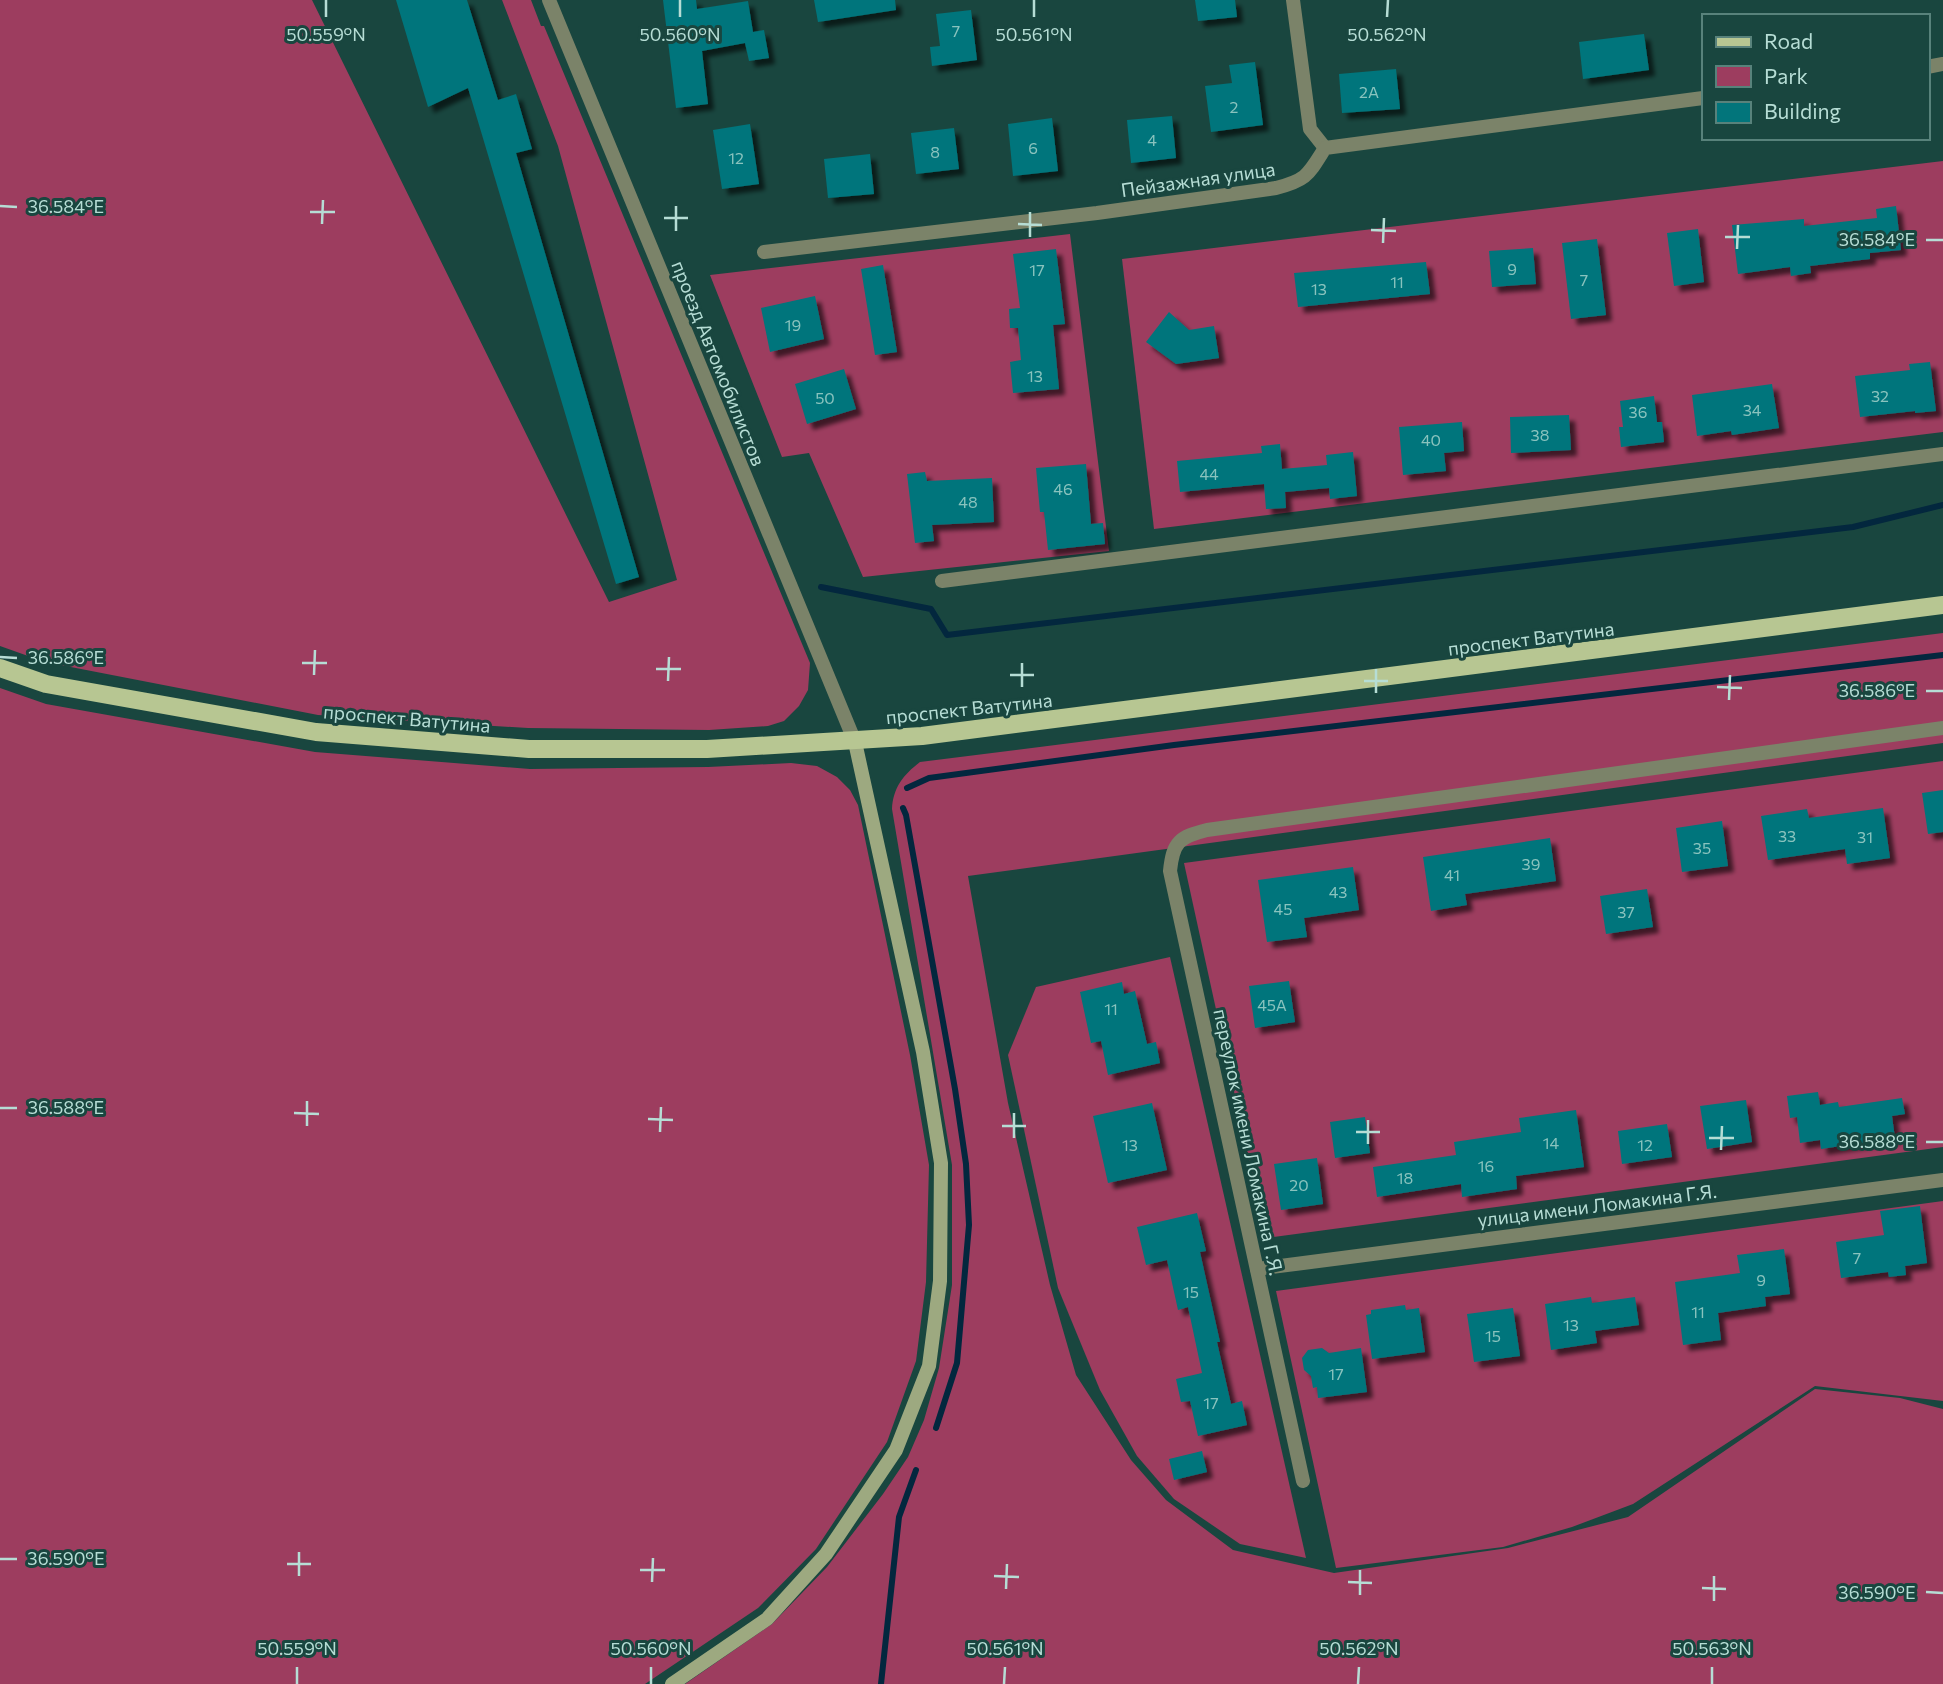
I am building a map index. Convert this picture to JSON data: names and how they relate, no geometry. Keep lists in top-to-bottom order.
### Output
{
  "streets": {
    "main road": ["проспект Ватутина"],
    "street": [
      "Пейзажная улица",
      "проезд Автомобилистов",
      "переулок имени Ломакина Г.Я.",
      "улица имени Ломакина Г.Я."
    ]
  },
  "crossings": [
    ["проезд Автомобилистов", "проспект Ватутина"],
    ["переулок имени Ломакина Г.Я.", "улица имени Ломакина Г.Я."]
  ],
  "house_numbers": [
    "7",
    "2А",
    "2",
    "4",
    "6",
    "8",
    "12",
    "9",
    "17",
    "7",
    "11",
    "13",
    "19",
    "13",
    "32",
    "50",
    "34",
    "36",
    "38",
    "40",
    "44",
    "46",
    "48",
    "33",
    "31",
    "35",
    "39",
    "41",
    "43",
    "45",
    "37",
    "45А",
    "11",
    "14",
    "13",
    "12",
    "16",
    "18",
    "20",
    "7",
    "9",
    "15",
    "11",
    "13",
    "15",
    "17",
    "17"
  ],
  "legend": ["Road", "Park", "Building"],
  "coordinates": [
    "50.559°N",
    "50.560°N",
    "50.561°N",
    "50.562°N",
    "36.584°E",
    "36.586°E",
    "36.588°E",
    "36.590°E",
    "50.563°N"
  ]
}
